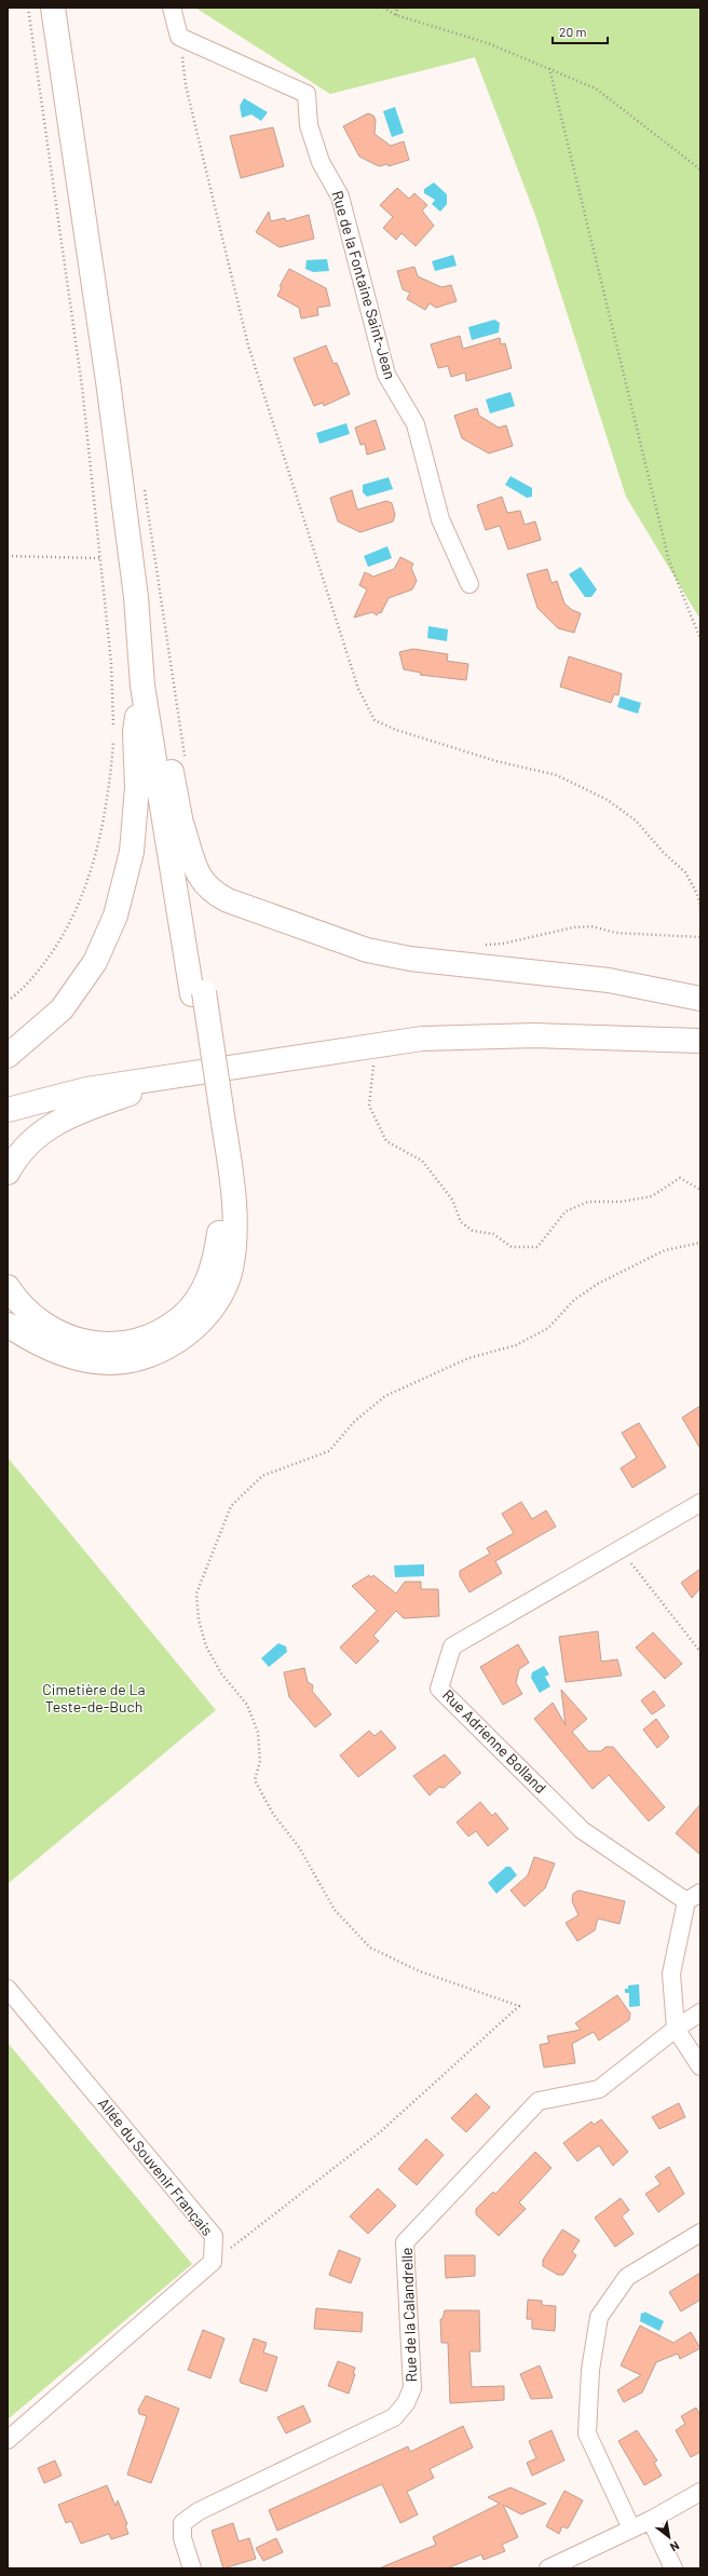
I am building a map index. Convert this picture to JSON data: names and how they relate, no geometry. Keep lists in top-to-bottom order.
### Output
{
  "streets": {
    "street": [
      "Rue de la Fontaine Saint-Jean",
      "Rue Adrienne Bolland",
      "Allée du Souvenir Français",
      "Rue de la Calandrelle"
    ]
  },
  "parks": ["Cimetière de La Teste-de-Buch"],
  "scale_bar": "20 m",
  "north": "bottom right"
}
